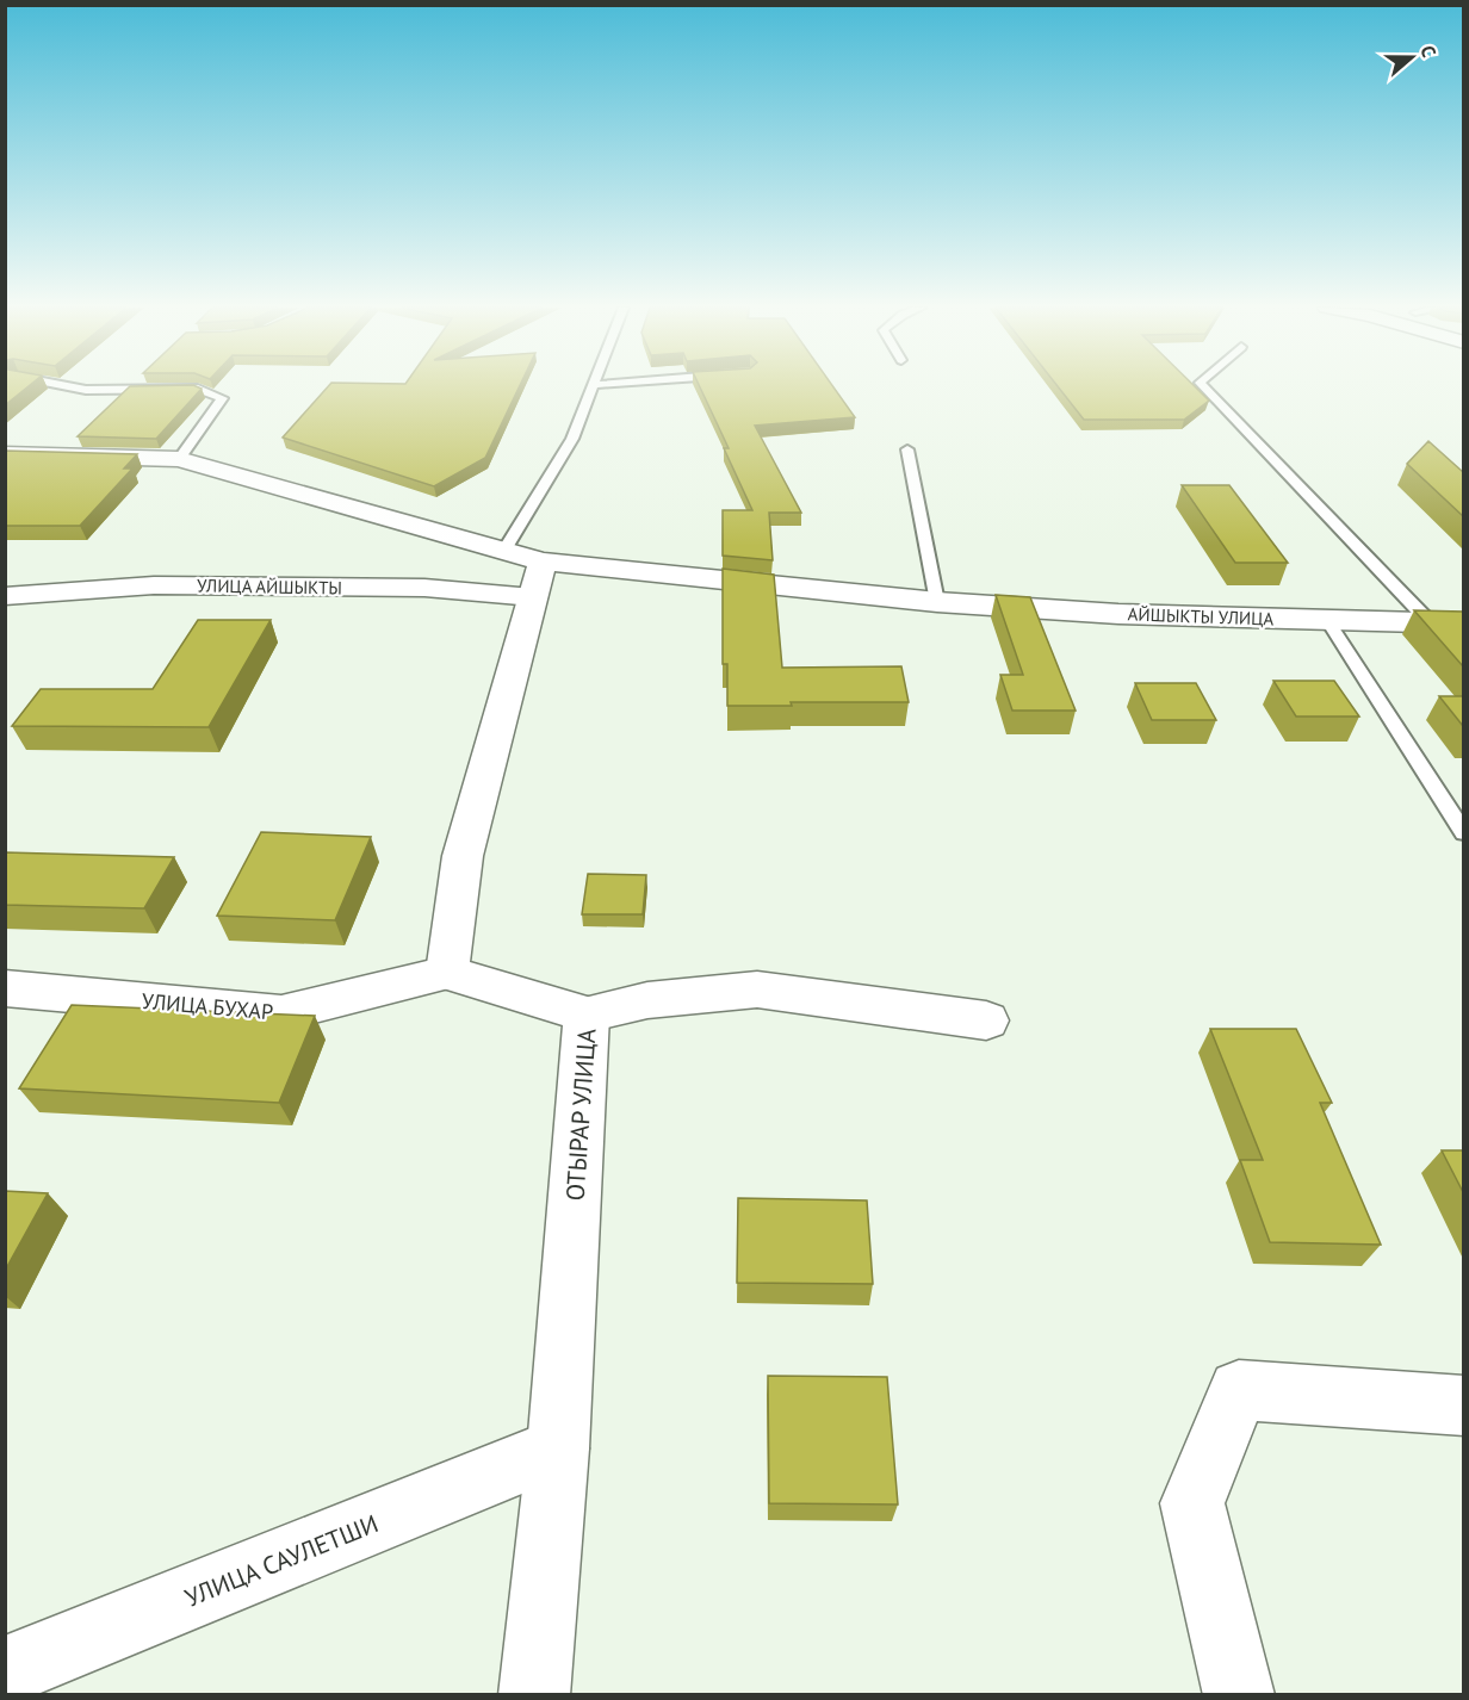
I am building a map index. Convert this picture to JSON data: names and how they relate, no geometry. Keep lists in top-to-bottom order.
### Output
{
  "streets": {
    "street": [
      "УЛИЦА АЙШЫКТЫ",
      "АЙШЫКТЫ УЛИЦА",
      "УЛИЦА БУХАР",
      "ОТЫРАР УЛИЦА",
      "УЛИЦА САУЛЕТШИ"
    ]
  },
  "crossings": [
    ["УЛИЦА АЙШЫКТЫ", "АЙШЫКТЫ УЛИЦА"],
    ["УЛИЦА БУХАР", "ОТЫРАР УЛИЦА"],
    ["ОТЫРАР УЛИЦА", "УЛИЦА САУЛЕТШИ"]
  ],
  "north": "right"
}
